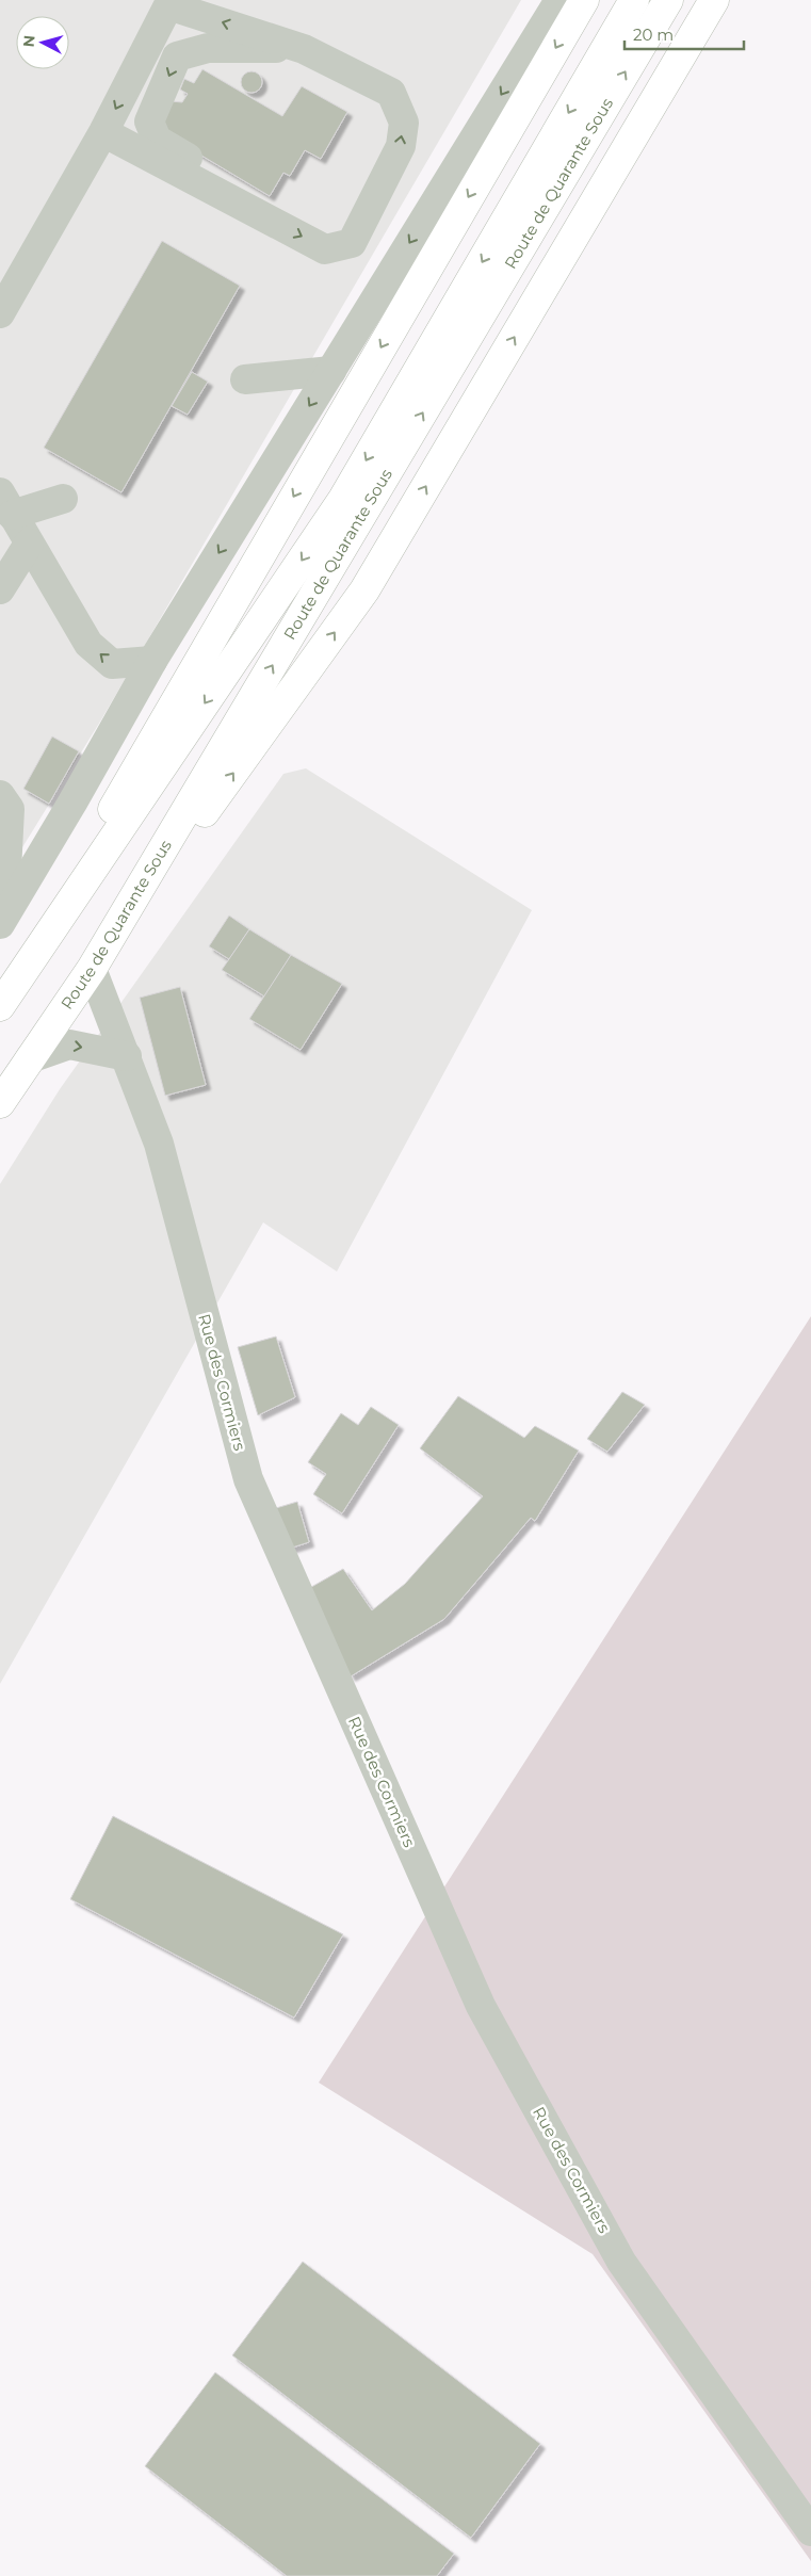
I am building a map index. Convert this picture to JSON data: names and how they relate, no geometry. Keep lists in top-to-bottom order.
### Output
{
  "streets": {
    "main road": ["Route de Quarante Sous"],
    "street": ["Rue des Cormiers"]
  },
  "crossings": [
    ["Route de Quarante Sous", "Rue des Cormiers"]
  ],
  "scale_bar": "20 m",
  "north": "left"
}
